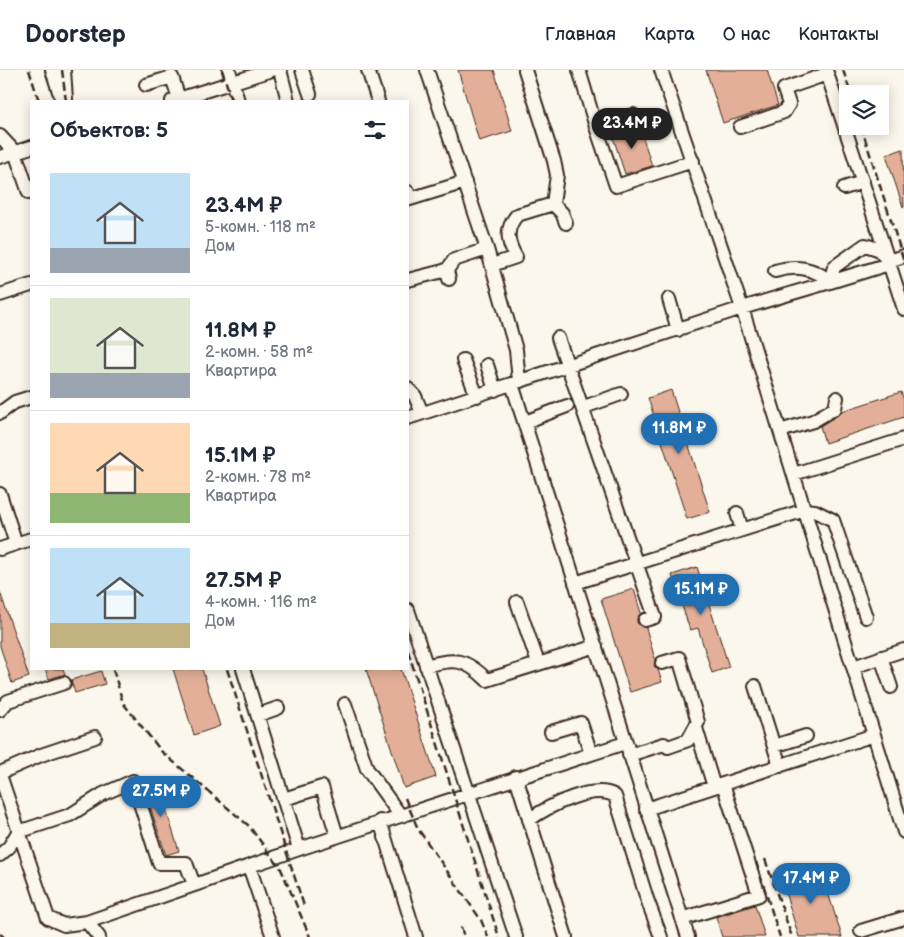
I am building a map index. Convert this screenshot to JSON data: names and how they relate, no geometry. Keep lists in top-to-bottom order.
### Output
{
  "page": {
    "header": "Doorstep",
    "nav": [
      "Главная",
      "Карта",
      "О нас",
      "Контакты"
    ],
    "heading": "Объектов: 5",
    "price": [
      "23.4M ₽",
      "11.8M ₽",
      "15.1M ₽",
      "27.5M ₽",
      "17.4M ₽"
    ],
    "list": [
      {
        "name": "23.4M ₽",
        "note": "5-комн. · 118 m² · Дом"
      },
      {
        "name": "11.8M ₽",
        "note": "2-комн. · 58 m² · Квартира"
      },
      {
        "name": "15.1M ₽",
        "note": "2-комн. · 78 m² · Квартира"
      },
      {
        "name": "27.5M ₽",
        "note": "4-комн. · 116 m² · Дом"
      }
    ]
  }
}
